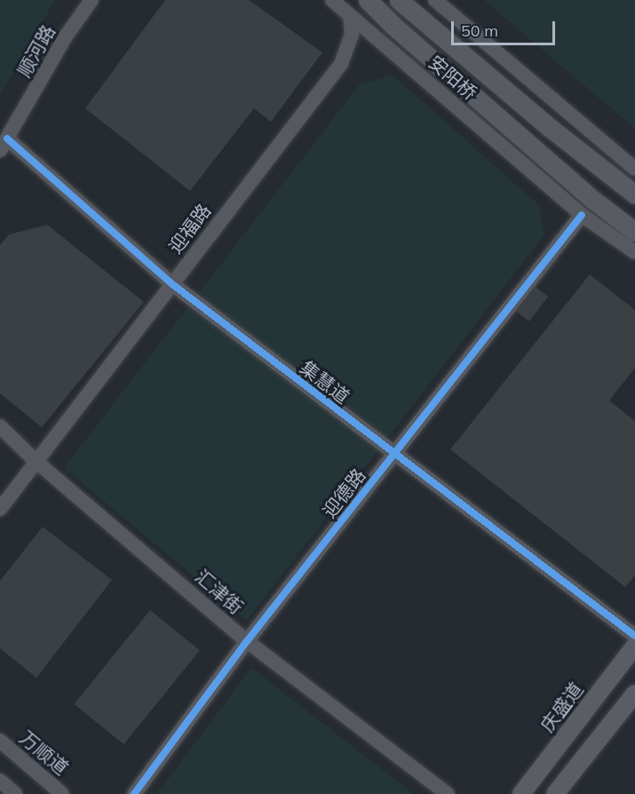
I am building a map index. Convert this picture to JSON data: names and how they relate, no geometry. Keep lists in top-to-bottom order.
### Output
{
  "streets": {
    "main road": ["安阳桥", "庆盛道"],
    "street": [
      "顺河路",
      "迎福路",
      "集慧道",
      "迎德路",
      "汇津街",
      "万顺道"
    ]
  },
  "crossings": [
    ["顺河路", "集慧道"],
    ["迎福路", "集慧道"],
    ["迎福路", "汇津街"],
    ["集慧道", "迎德路"],
    ["迎德路", "汇津街"]
  ],
  "scale_bar": "50 m"
}
